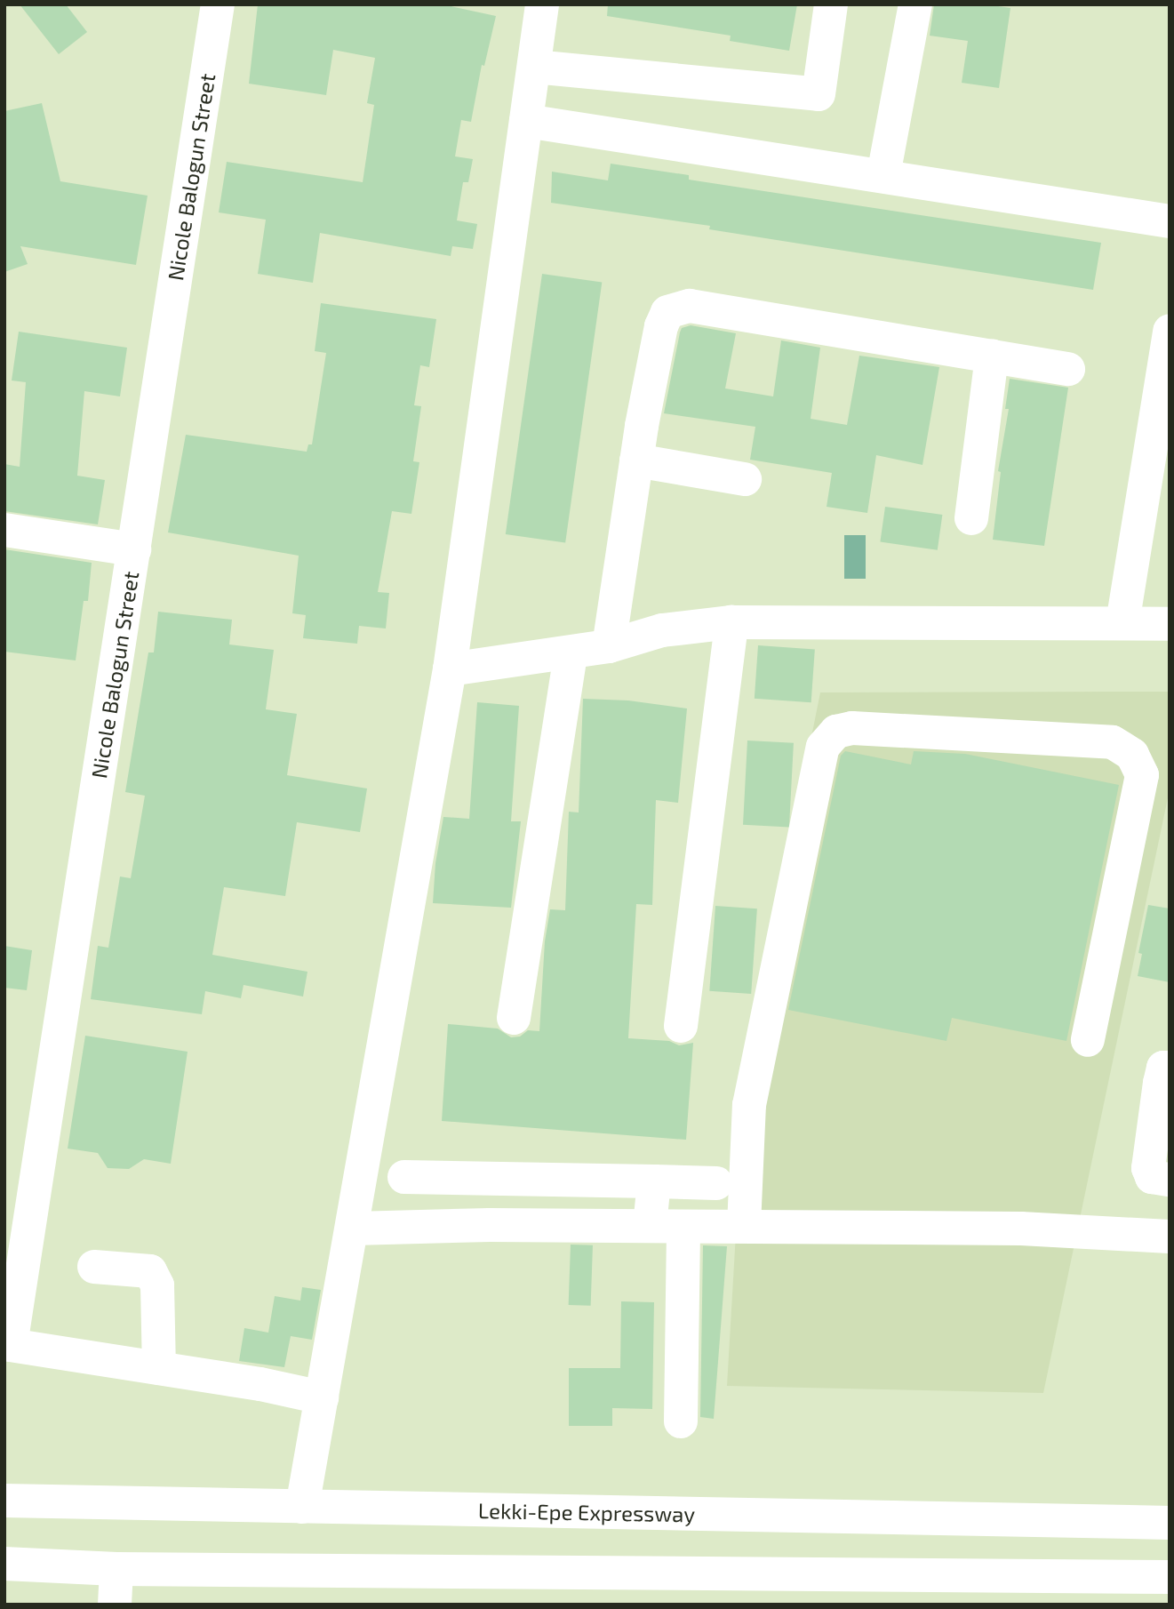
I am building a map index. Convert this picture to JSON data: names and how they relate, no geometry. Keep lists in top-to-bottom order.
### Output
{
  "streets": {
    "main road": ["Nicole Balogun Street", "Lekki-Epe Expressway"]
  }
}
